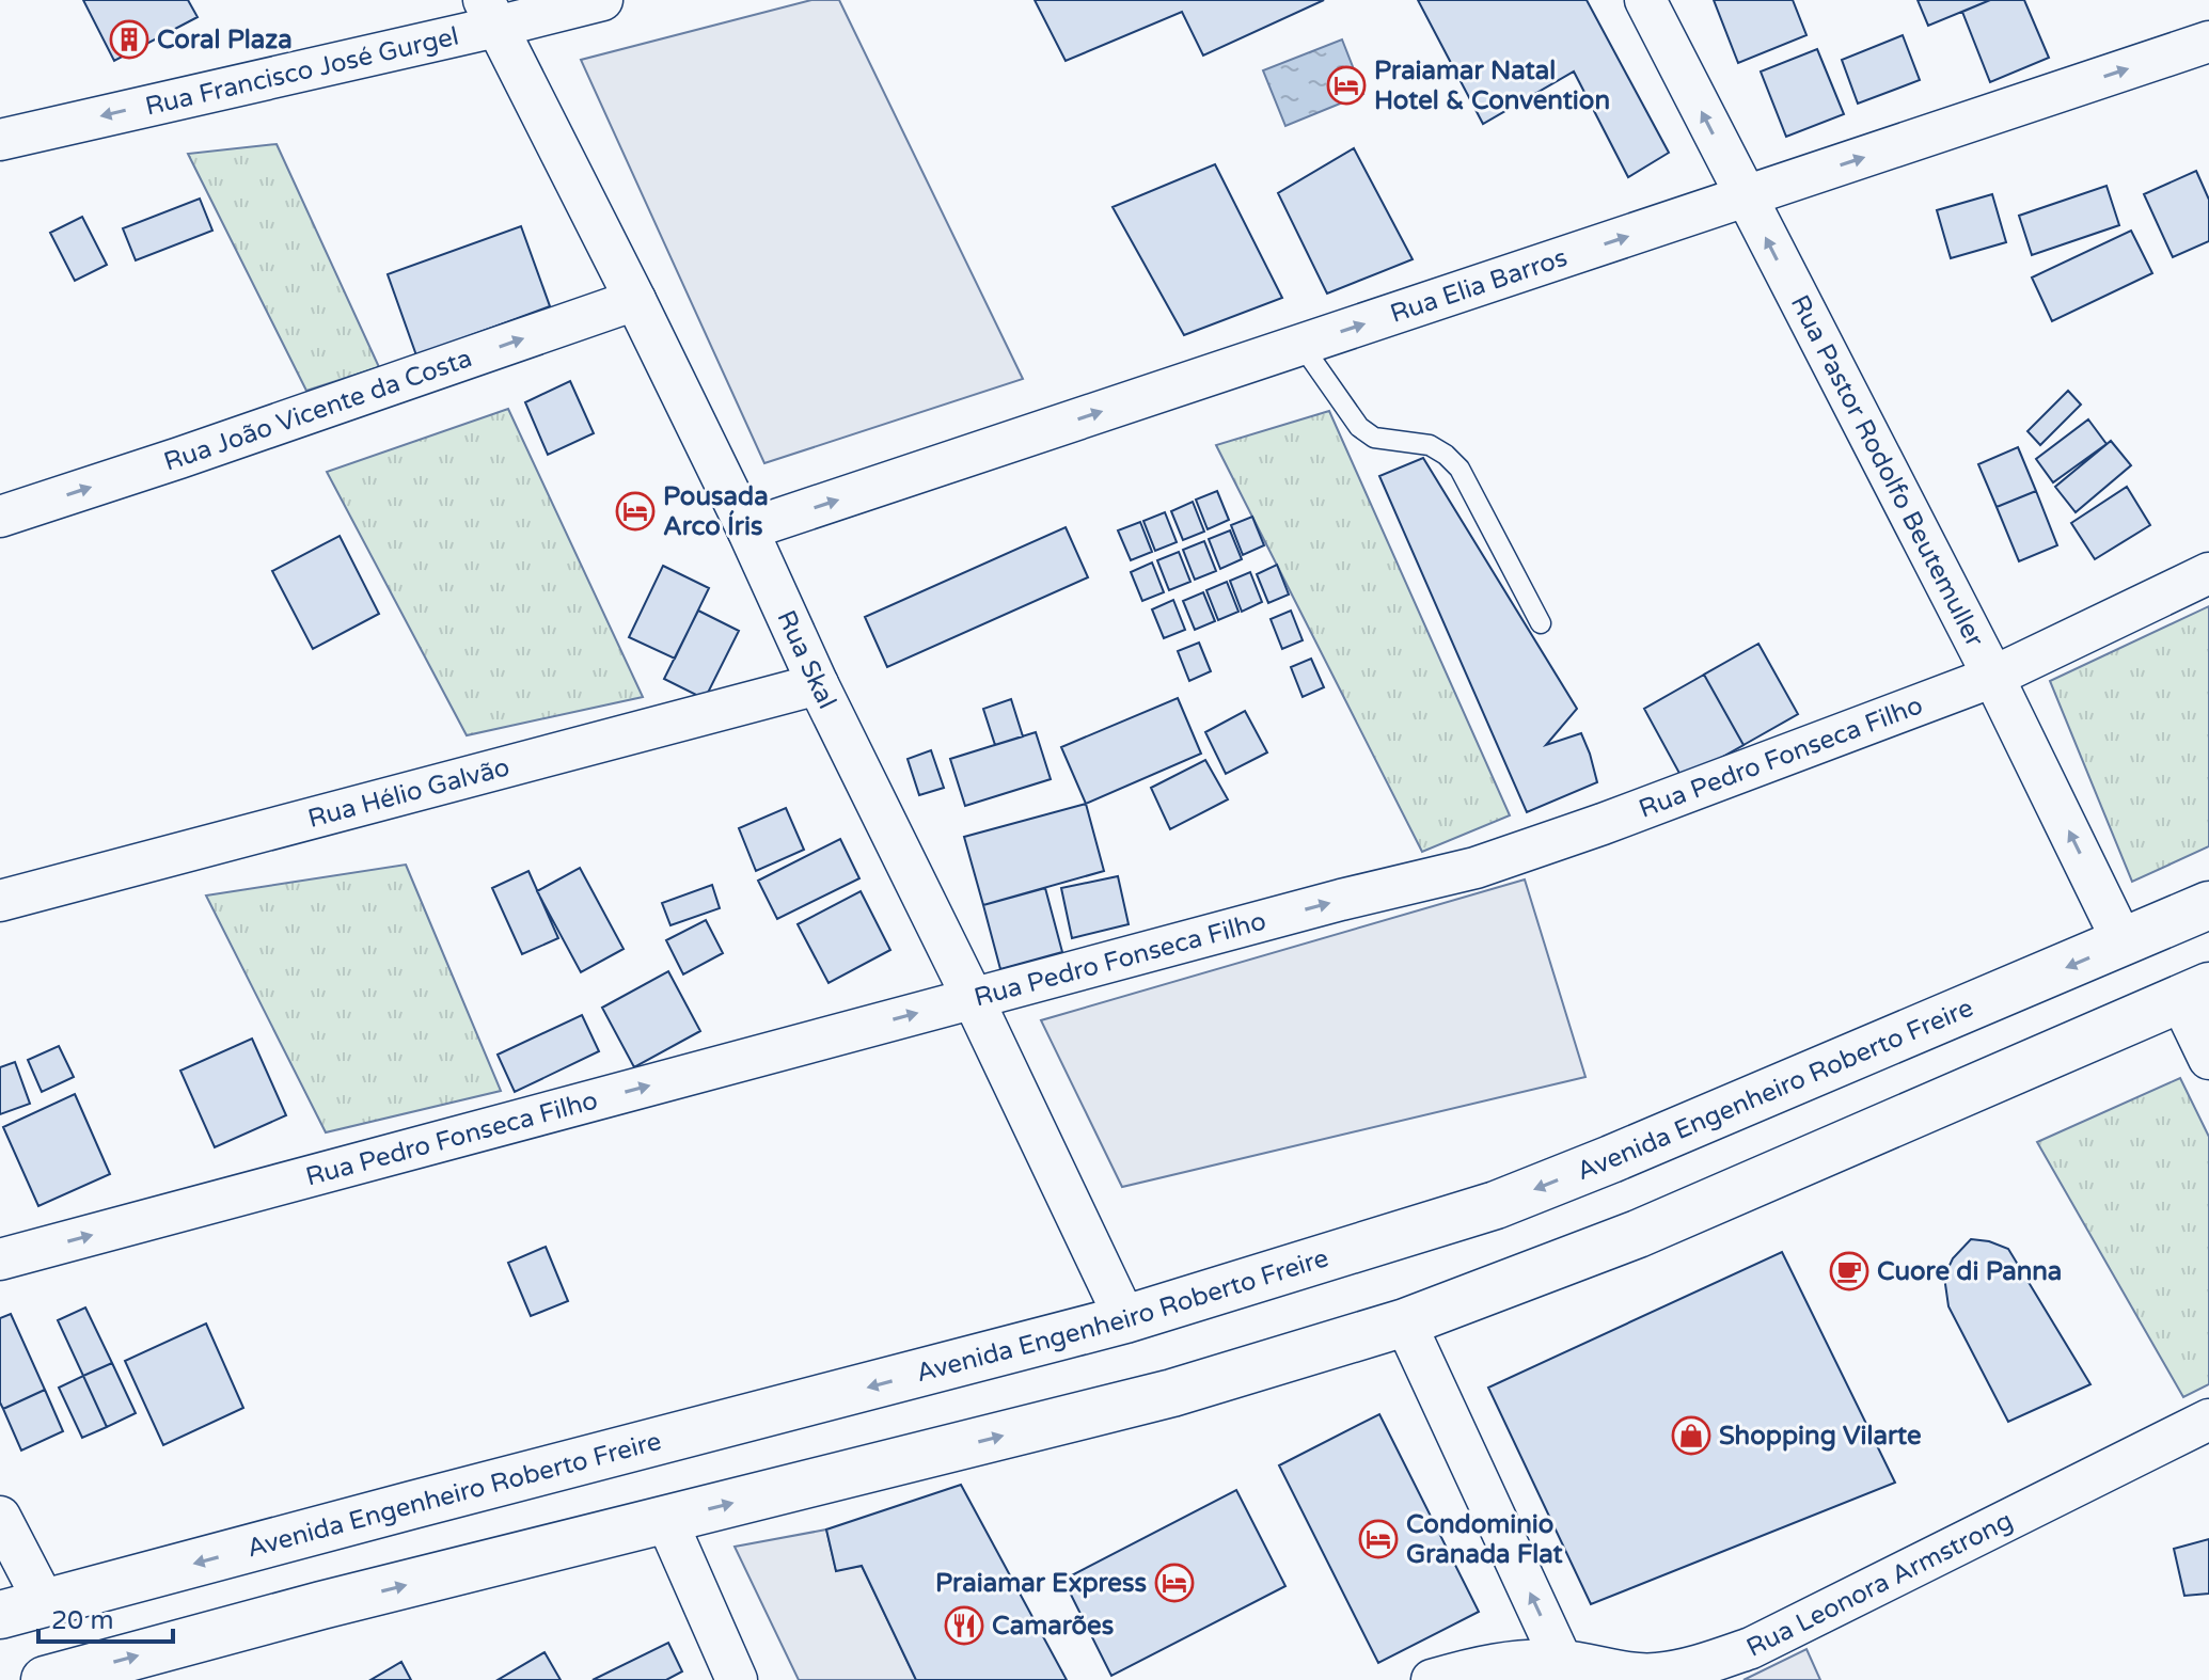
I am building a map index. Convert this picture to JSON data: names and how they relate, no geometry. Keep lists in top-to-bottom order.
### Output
{
  "streets": {
    "main road": ["Avenida Engenheiro Roberto Freire"],
    "street": [
      "Rua Francisco José Gurgel",
      "Rua Elia Barros",
      "Rua João Vicente da Costa",
      "Rua Pastor Rodolfo Beutemuller",
      "Rua Skal",
      "Rua Pedro Fonseca Filho",
      "Rua Hélio Galvão",
      "Rua Leonora Armstrong"
    ]
  },
  "crossings": [
    ["Rua Francisco José Gurgel", "Rua Skal"],
    ["Rua Elia Barros", "Rua Pastor Rodolfo Beutemuller"],
    ["Rua Elia Barros", "Rua Skal"],
    ["Rua João Vicente da Costa", "Rua Skal"],
    ["Rua Pastor Rodolfo Beutemuller", "Rua Pedro Fonseca Filho"],
    ["Rua Pastor Rodolfo Beutemuller", "Avenida Engenheiro Roberto Freire"],
    ["Rua Skal", "Rua Pedro Fonseca Filho"],
    ["Rua Skal", "Rua Hélio Galvão"],
    ["Rua Skal", "Avenida Engenheiro Roberto Freire"]
  ],
  "one_way": [
    "Rua Francisco José Gurgel",
    "Rua Elia Barros",
    "Rua João Vicente da Costa",
    "Rua Pastor Rodolfo Beutemuller",
    "Rua Pedro Fonseca Filho"
  ],
  "places": {
    "building": ["Coral Plaza"],
    "hotel": [
      "Praiamar Natal Hotel & Convention",
      "Pousada Arco Íris",
      "Condominio Granada Flat",
      "Praiamar Express"
    ],
    "cafe": ["Cuore di Panna"],
    "shop": ["Shopping Vilarte"],
    "restaurant": ["Camarões"]
  },
  "scale_bar": "20 m"
}
